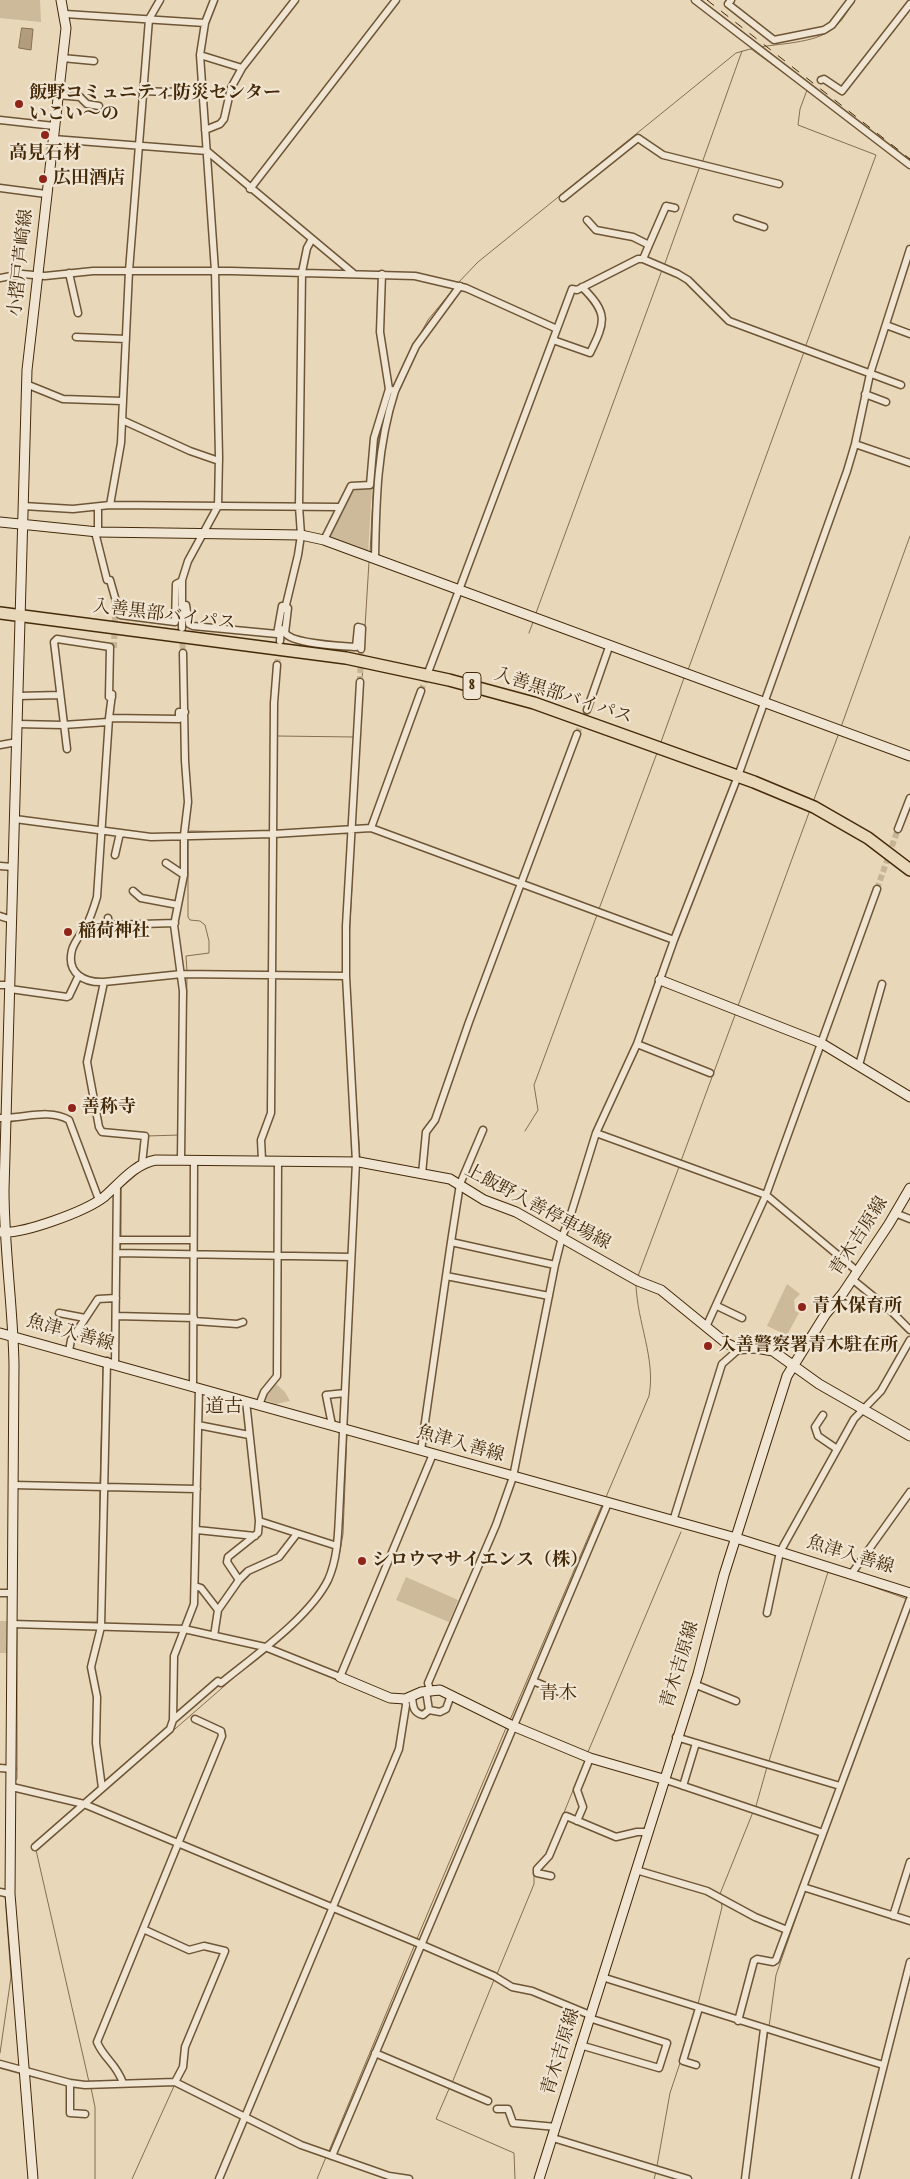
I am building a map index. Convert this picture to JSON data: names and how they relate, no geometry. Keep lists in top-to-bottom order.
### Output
{
  "streets": {
    "highway": ["入善黒部バイパス", "8"],
    "main road": [
      "小摺戸芦崎線",
      "上飯野入善停車場線",
      "青木吉原線",
      "魚津入善線"
    ]
  },
  "crossings": [
    ["小摺戸芦崎線", "入善黒部バイパス"],
    ["小摺戸芦崎線", "上飯野入善停車場線"],
    ["小摺戸芦崎線", "魚津入善線"],
    ["上飯野入善停車場線", "青木吉原線"],
    ["青木吉原線", "魚津入善線"]
  ],
  "districts": ["道古", "青木"],
  "places": [
    "飯野コミュニティ防災センター いこい～の",
    "高見石材",
    "広田酒店",
    "稲荷神社",
    "善称寺",
    "青木保育所",
    "入善警察署青木駐在所",
    "シロウマサイエンス（株）"
  ]
}
